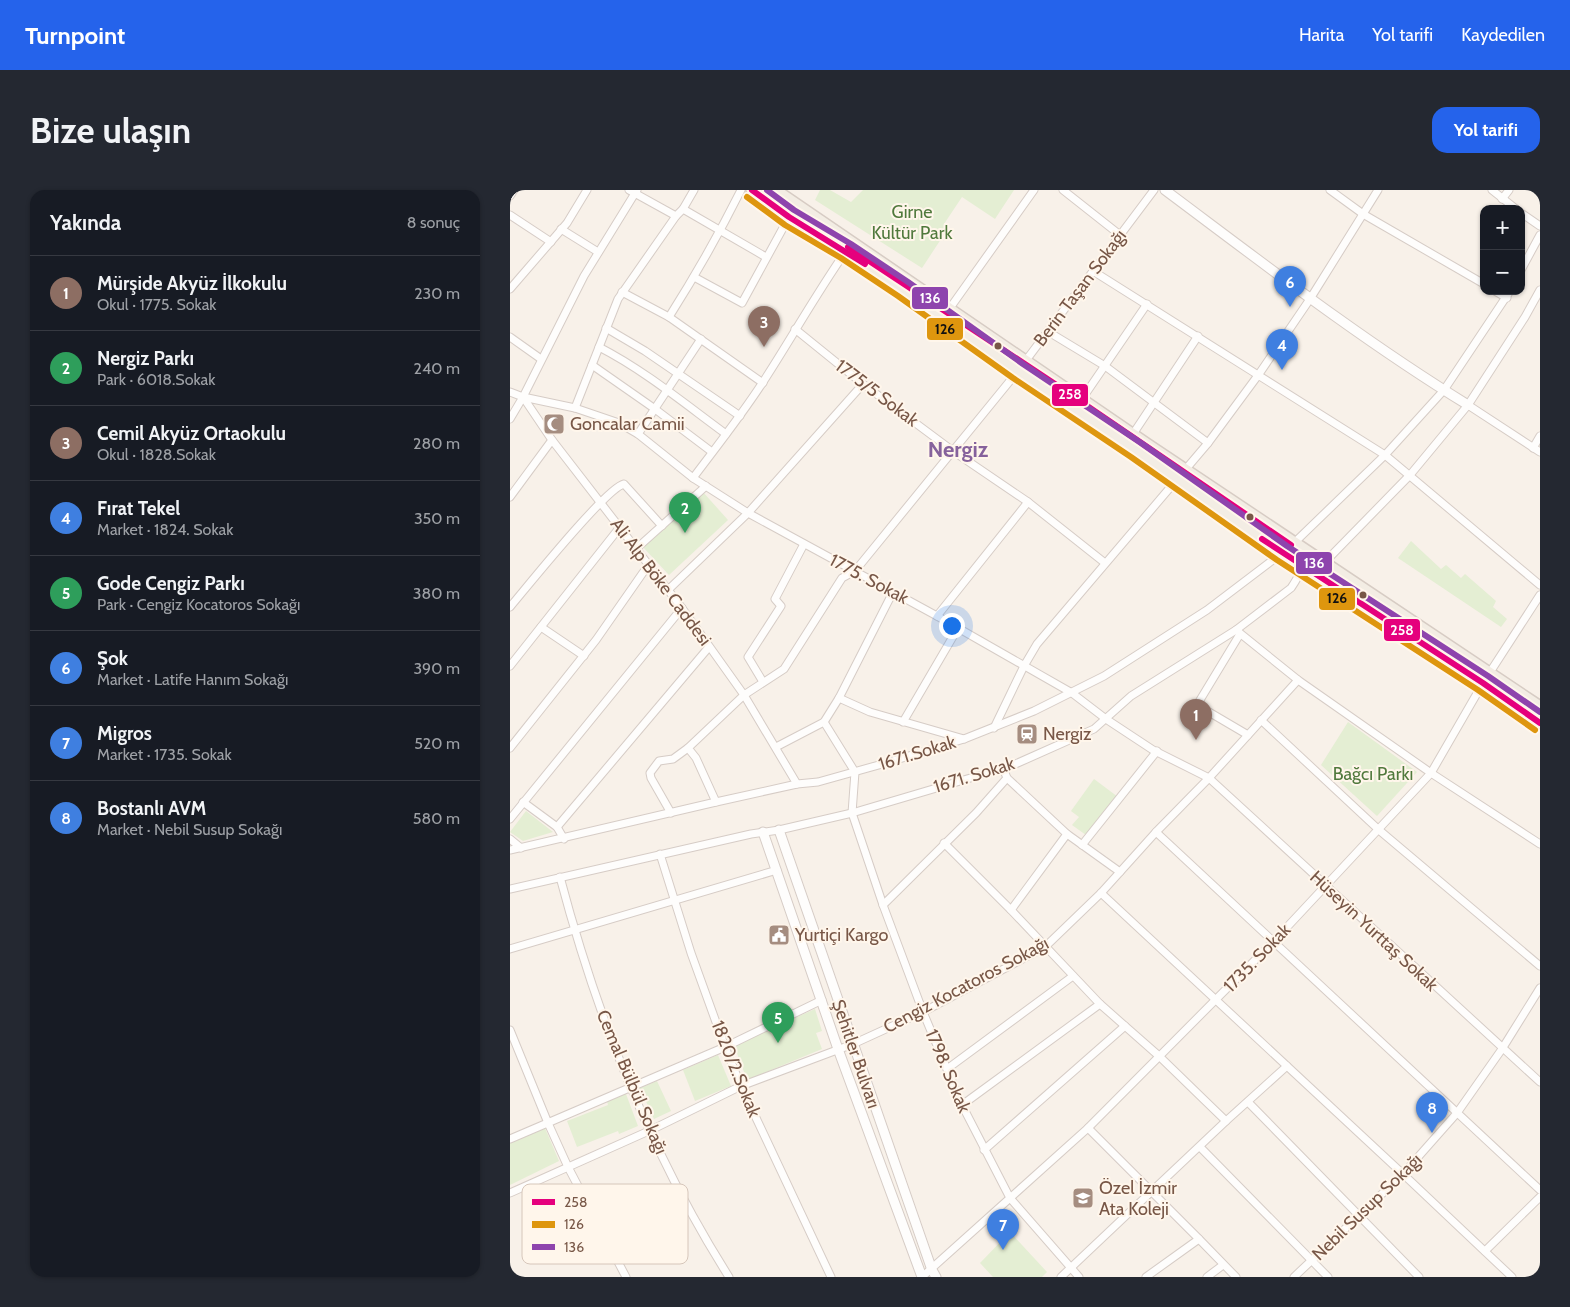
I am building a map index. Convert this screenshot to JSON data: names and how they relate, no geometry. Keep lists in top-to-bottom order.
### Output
{
  "streets": {
    "street": [
      "Berin Taşan Sokağı",
      "1775/5 Sokak",
      "1775. Sokak",
      "Ali Alp Böke Caddesi",
      "1671.Sokak",
      "1671. Sokak",
      "Hüseyin Yurttaş Sokak",
      "1735. Sokak",
      "Cengiz Kocatoros Sokağı",
      "Şehitler Bulvarı",
      "1820/2.Sokak",
      "1798. Sokak",
      "Cemal Bülbül Sokağı",
      "Nebil Susup Sokağı"
    ]
  },
  "crossings": [
    ["Berin Taşan Sokağı", "1775/5 Sokak"],
    ["Berin Taşan Sokağı", "1775. Sokak"],
    ["Berin Taşan Sokağı", "Ali Alp Böke Caddesi"],
    ["Berin Taşan Sokağı", "1671.Sokak"],
    ["1775. Sokak", "Ali Alp Böke Caddesi"],
    ["1775. Sokak", "1671.Sokak"],
    ["1775. Sokak", "1671. Sokak"],
    ["1775. Sokak", "Hüseyin Yurttaş Sokak"],
    ["1775. Sokak", "Cengiz Kocatoros Sokağı"],
    ["Ali Alp Böke Caddesi", "1671.Sokak"],
    ["1671. Sokak", "Şehitler Bulvarı"],
    ["1671. Sokak", "1798. Sokak"],
    ["Hüseyin Yurttaş Sokak", "1735. Sokak"],
    ["Hüseyin Yurttaş Sokak", "Cengiz Kocatoros Sokağı"],
    ["Hüseyin Yurttaş Sokak", "Nebil Susup Sokağı"],
    ["1735. Sokak", "Şehitler Bulvarı"],
    ["1735. Sokak", "1798. Sokak"],
    ["Cengiz Kocatoros Sokağı", "Şehitler Bulvarı"],
    ["Cengiz Kocatoros Sokağı", "1820/2.Sokak"],
    ["Cengiz Kocatoros Sokağı", "1798. Sokak"],
    ["Cengiz Kocatoros Sokağı", "Cemal Bülbül Sokağı"]
  ],
  "districts": ["Nergiz"],
  "parks": ["Girne Kültür Park", "Bağcı Parkı"],
  "places": {
    "mosque": ["Goncalar Camii"],
    "station": ["Nergiz"],
    "public building": ["Yurtiçi Kargo"],
    "school or university": ["Özel İzmir Ata Koleji"]
  },
  "lines": ["transit line 258", "transit line 136", "transit line 126"],
  "legend": ["258", "126", "136"],
  "page": {
    "header": "Turnpoint",
    "nav": ["Harita", "Yol tarifi", "Kaydedilen"],
    "buttons": "Yol tarifi",
    "title": "Bize ulaşın",
    "heading": ["Yakında", "8 sonuç"],
    "map_buttons": ["+", "−"],
    "list": [
      {
        "mark": "1",
        "name": "Mürşide Akyüz İlkokulu",
        "note": "Okul · 1775. Sokak",
        "value": "230 m"
      },
      {
        "mark": "2",
        "name": "Nergiz Parkı",
        "note": "Park · 6018.Sokak",
        "value": "240 m"
      },
      {
        "mark": "3",
        "name": "Cemil Akyüz Ortaokulu",
        "note": "Okul · 1828.Sokak",
        "value": "280 m"
      },
      {
        "mark": "4",
        "name": "Fırat Tekel",
        "note": "Market · 1824. Sokak",
        "value": "350 m"
      },
      {
        "mark": "5",
        "name": "Gode Cengiz Parkı",
        "note": "Park · Cengiz Kocatoros Sokağı",
        "value": "380 m"
      },
      {
        "mark": "6",
        "name": "Şok",
        "note": "Market · Latife Hanım Sokağı",
        "value": "390 m"
      },
      {
        "mark": "7",
        "name": "Migros",
        "note": "Market · 1735. Sokak",
        "value": "520 m"
      },
      {
        "mark": "8",
        "name": "Bostanlı AVM",
        "note": "Market · Nebil Susup Sokağı",
        "value": "580 m"
      }
    ],
    "pins": [
      "6",
      "3",
      "4",
      "2",
      "1",
      "5",
      "8",
      "7"
    ]
  }
}
